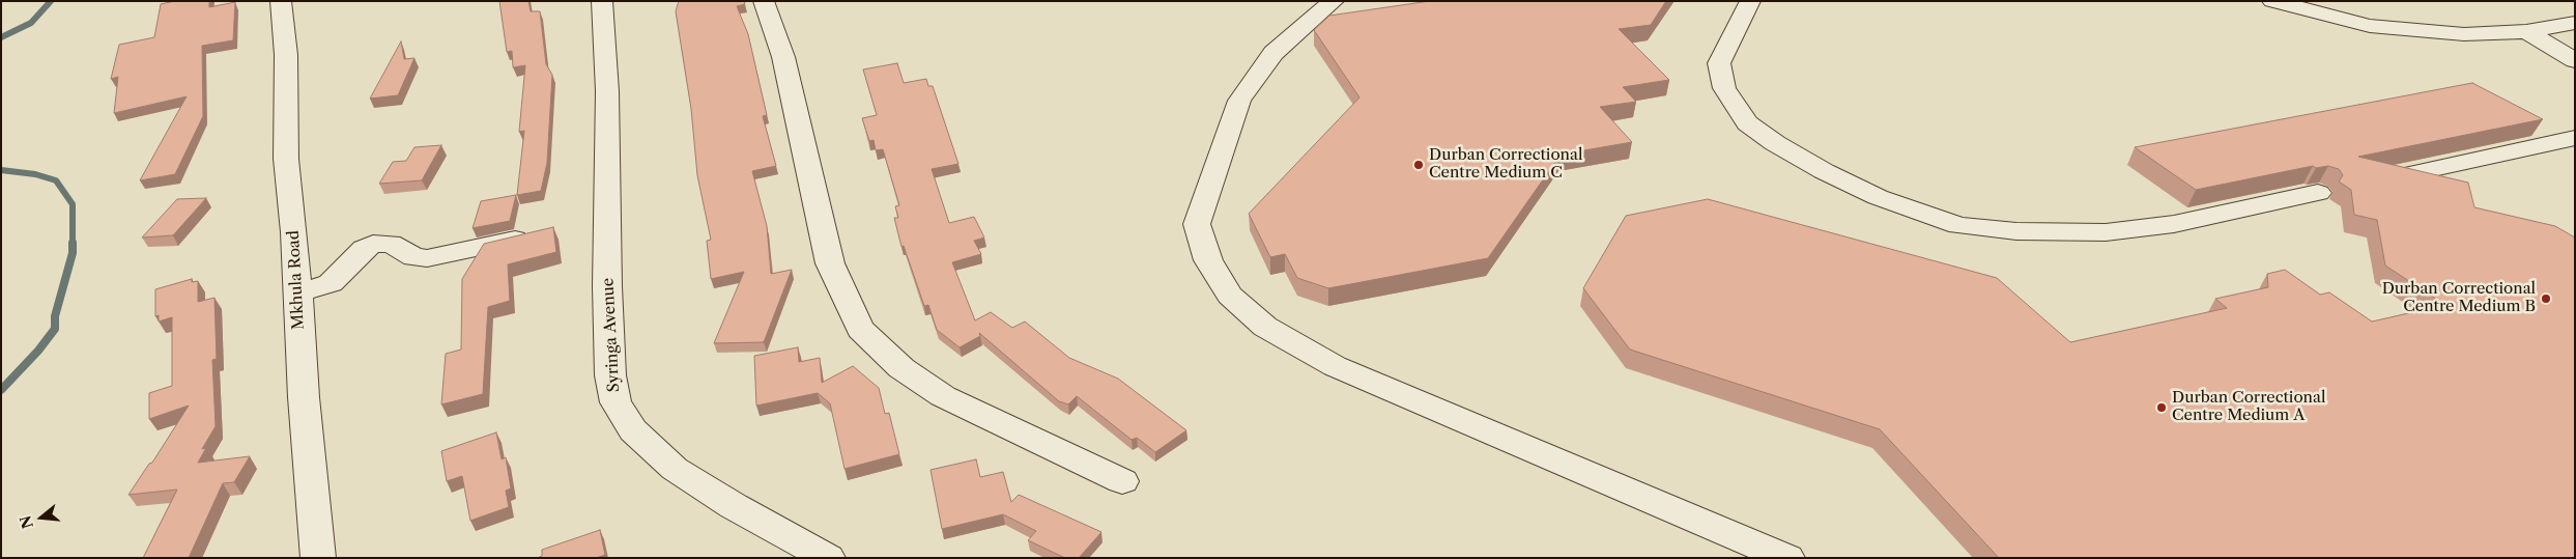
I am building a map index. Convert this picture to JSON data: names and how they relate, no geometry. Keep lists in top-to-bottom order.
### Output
{
  "streets": {
    "street": ["Mkhula Road", "Syringa Avenue"]
  },
  "places": ["Durban Correctional Centre Medium C", "Durban Correctional Centre Medium B", "Durban Correctional Centre Medium A"],
  "north": "left"
}
